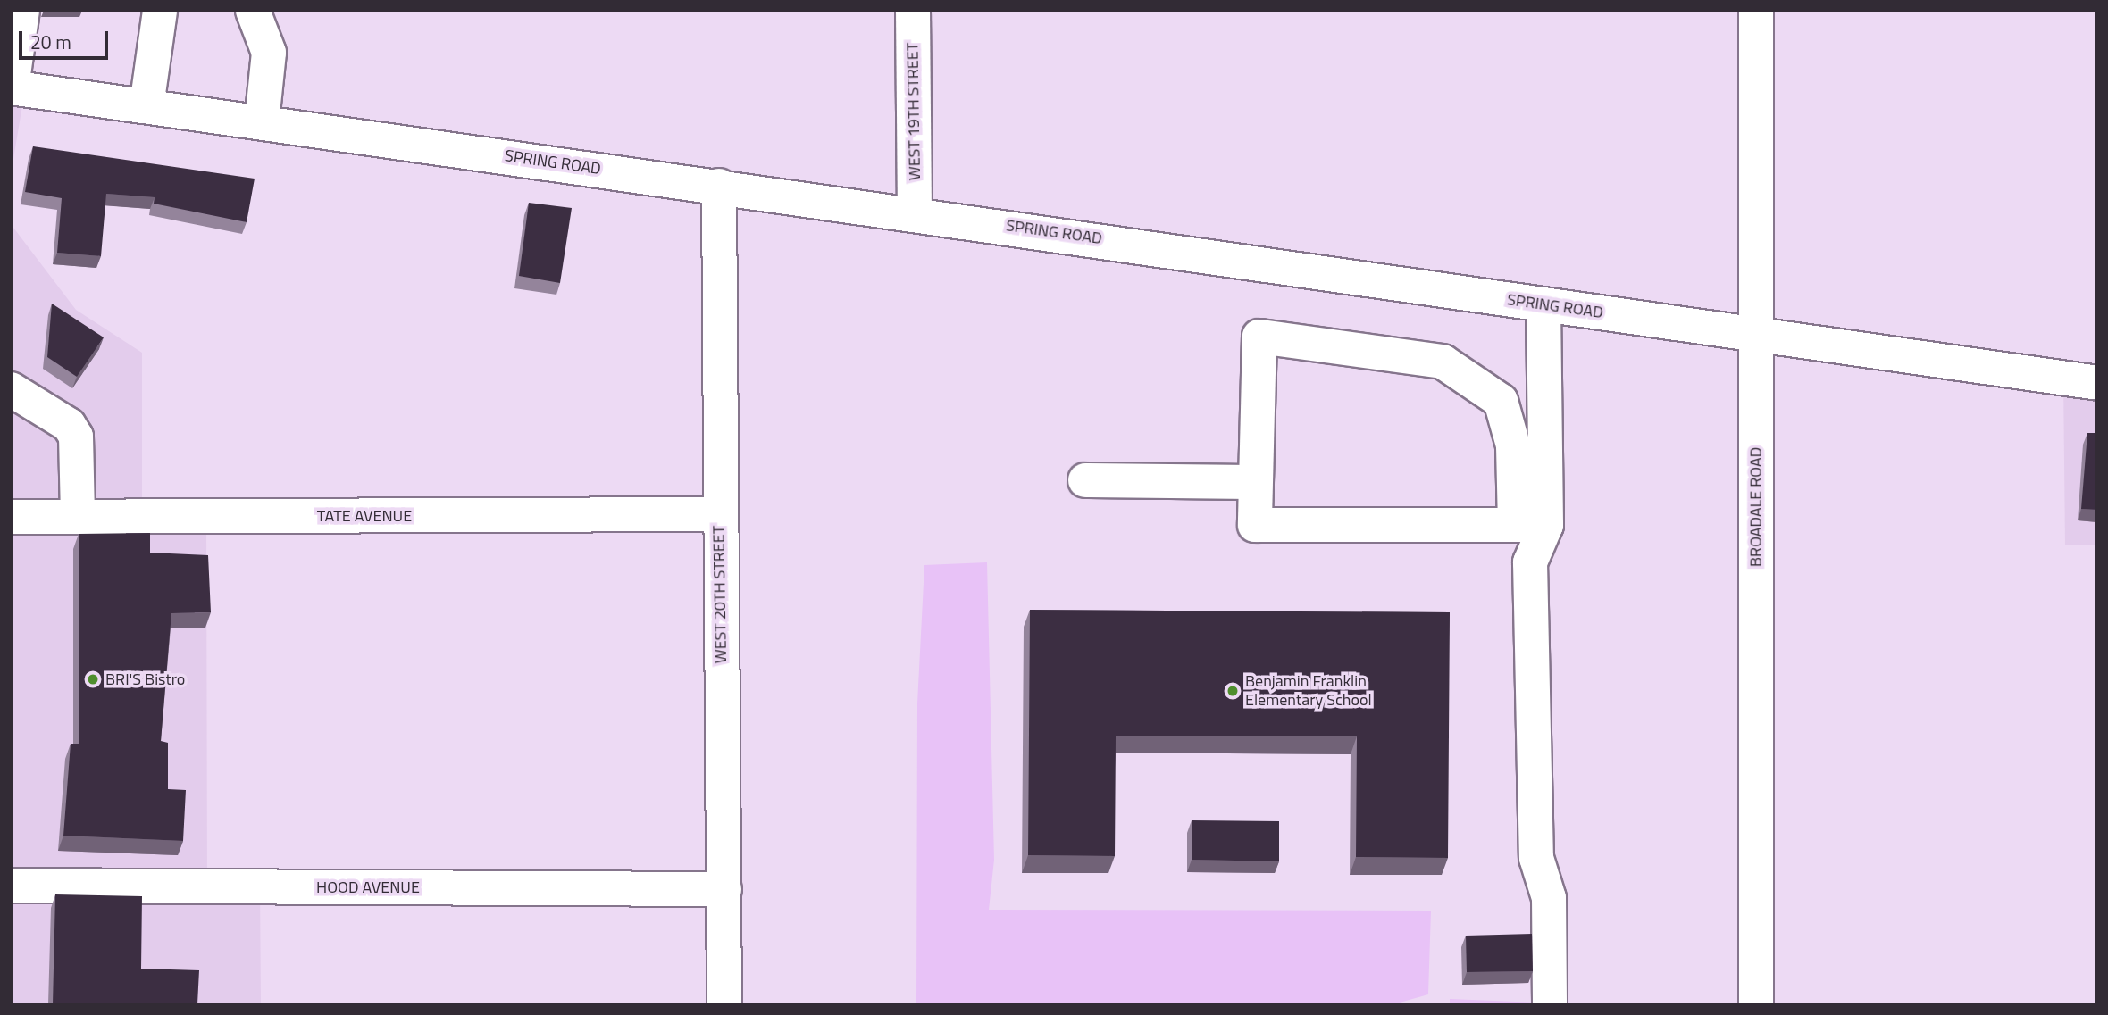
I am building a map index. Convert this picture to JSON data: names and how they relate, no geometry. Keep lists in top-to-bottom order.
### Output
{
  "streets": {
    "street": [
      "WEST 19TH STREET",
      "SPRING ROAD",
      "BROADALE ROAD",
      "TATE AVENUE",
      "WEST 20TH STREET",
      "HOOD AVENUE"
    ]
  },
  "crossings": [
    ["WEST 19TH STREET", "SPRING ROAD"],
    ["SPRING ROAD", "BROADALE ROAD"],
    ["SPRING ROAD", "WEST 20TH STREET"],
    ["TATE AVENUE", "WEST 20TH STREET"],
    ["WEST 20TH STREET", "HOOD AVENUE"]
  ],
  "places": ["BRI'S Bistro", "Benjamin Franklin Elementary School"],
  "scale_bar": "20 m"
}
